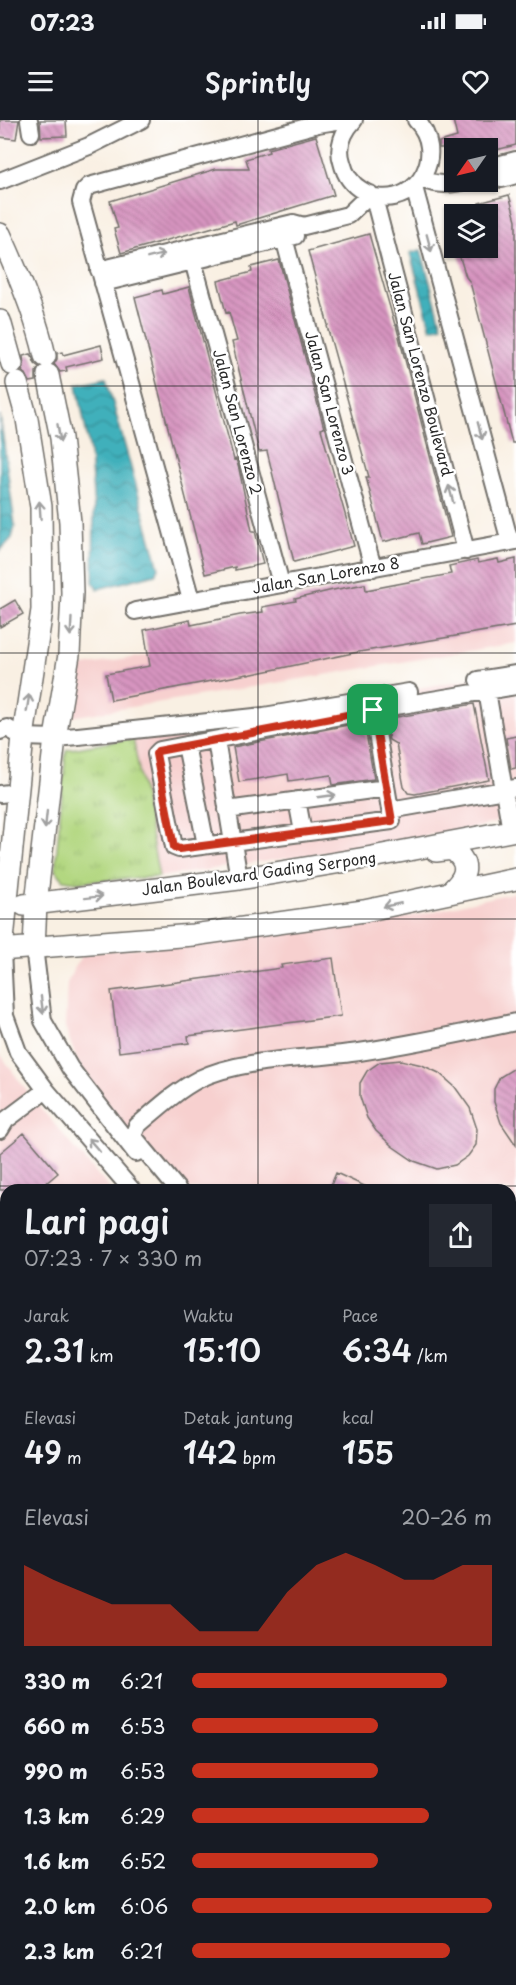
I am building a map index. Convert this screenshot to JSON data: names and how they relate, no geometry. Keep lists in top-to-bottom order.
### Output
{
  "streets": {
    "main road": ["Jalan Boulevard Gading Serpong"],
    "street": [
      "Jalan San Lorenzo Boulevard",
      "Jalan San Lorenzo 3",
      "Jalan San Lorenzo 2",
      "Jalan San Lorenzo 8"
    ]
  },
  "crossings": [
    ["Jalan San Lorenzo Boulevard", "Jalan San Lorenzo 8"],
    ["Jalan San Lorenzo 3", "Jalan San Lorenzo 8"],
    ["Jalan San Lorenzo 2", "Jalan San Lorenzo 8"]
  ],
  "north": "bottom left",
  "page": {
    "status": "07:23",
    "header": "Sprintly",
    "heading": ["Lari pagi", "07:23 · 7 × 330 m"],
    "stats": [
      ["Jarak", "2.31 km"],
      ["Waktu", "15:10"],
      ["Pace", "6:34 /km"],
      ["Elevasi", "49 m"],
      ["Detak jantung", "142 bpm"],
      ["kcal", "155"]
    ],
    "chart": ["Elevasi", "20–26 m"],
    "list": [
      {
        "name": "330 m",
        "note": "6:21"
      },
      {
        "name": "660 m",
        "note": "6:53"
      },
      {
        "name": "990 m",
        "note": "6:53"
      },
      {
        "name": "1.3 km",
        "note": "6:29"
      },
      {
        "name": "1.6 km",
        "note": "6:52"
      },
      {
        "name": "2.0 km",
        "note": "6:06"
      },
      {
        "name": "2.3 km",
        "note": "6:21"
      }
    ]
  }
}
